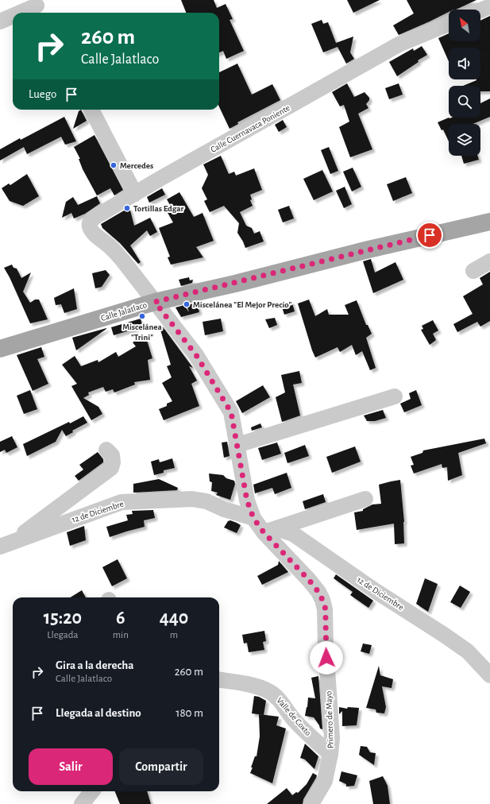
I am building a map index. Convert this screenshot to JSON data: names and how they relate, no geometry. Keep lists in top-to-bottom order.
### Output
{
  "streets": {
    "main road": ["Calle Jalatlaco"],
    "street": [
      "Calle Cuernavaca Poniente",
      "12 de Diciembre",
      "Valle de Coxto",
      "Primero de Mayo"
    ]
  },
  "crossings": [
    ["Calle Cuernavaca Poniente", "Calle Jalatlaco"],
    ["Calle Cuernavaca Poniente", "Primero de Mayo"],
    ["Calle Jalatlaco", "Primero de Mayo"],
    ["12 de Diciembre", "Primero de Mayo"],
    ["Valle de Coxto", "Primero de Mayo"]
  ],
  "places": [
    "Mercedes",
    "Tortillas Edgar",
    "Miscelánea \"El Mejor Precio\"",
    "Miscelánea \"Trini\""
  ],
  "north": "top left",
  "page": {
    "turn": ["260 m", "Calle Jalatlaco"],
    "then": "Luego",
    "eta": [
      "15:20",
      "Llegada",
      "6",
      "min",
      "440",
      "m"
    ],
    "list": [
      {
        "name": "Gira a la derecha",
        "note": "Calle Jalatlaco",
        "value": "260 m"
      },
      {
        "name": "Llegada al destino",
        "value": "180 m"
      }
    ],
    "buttons": ["Salir", "Compartir"]
  }
}
